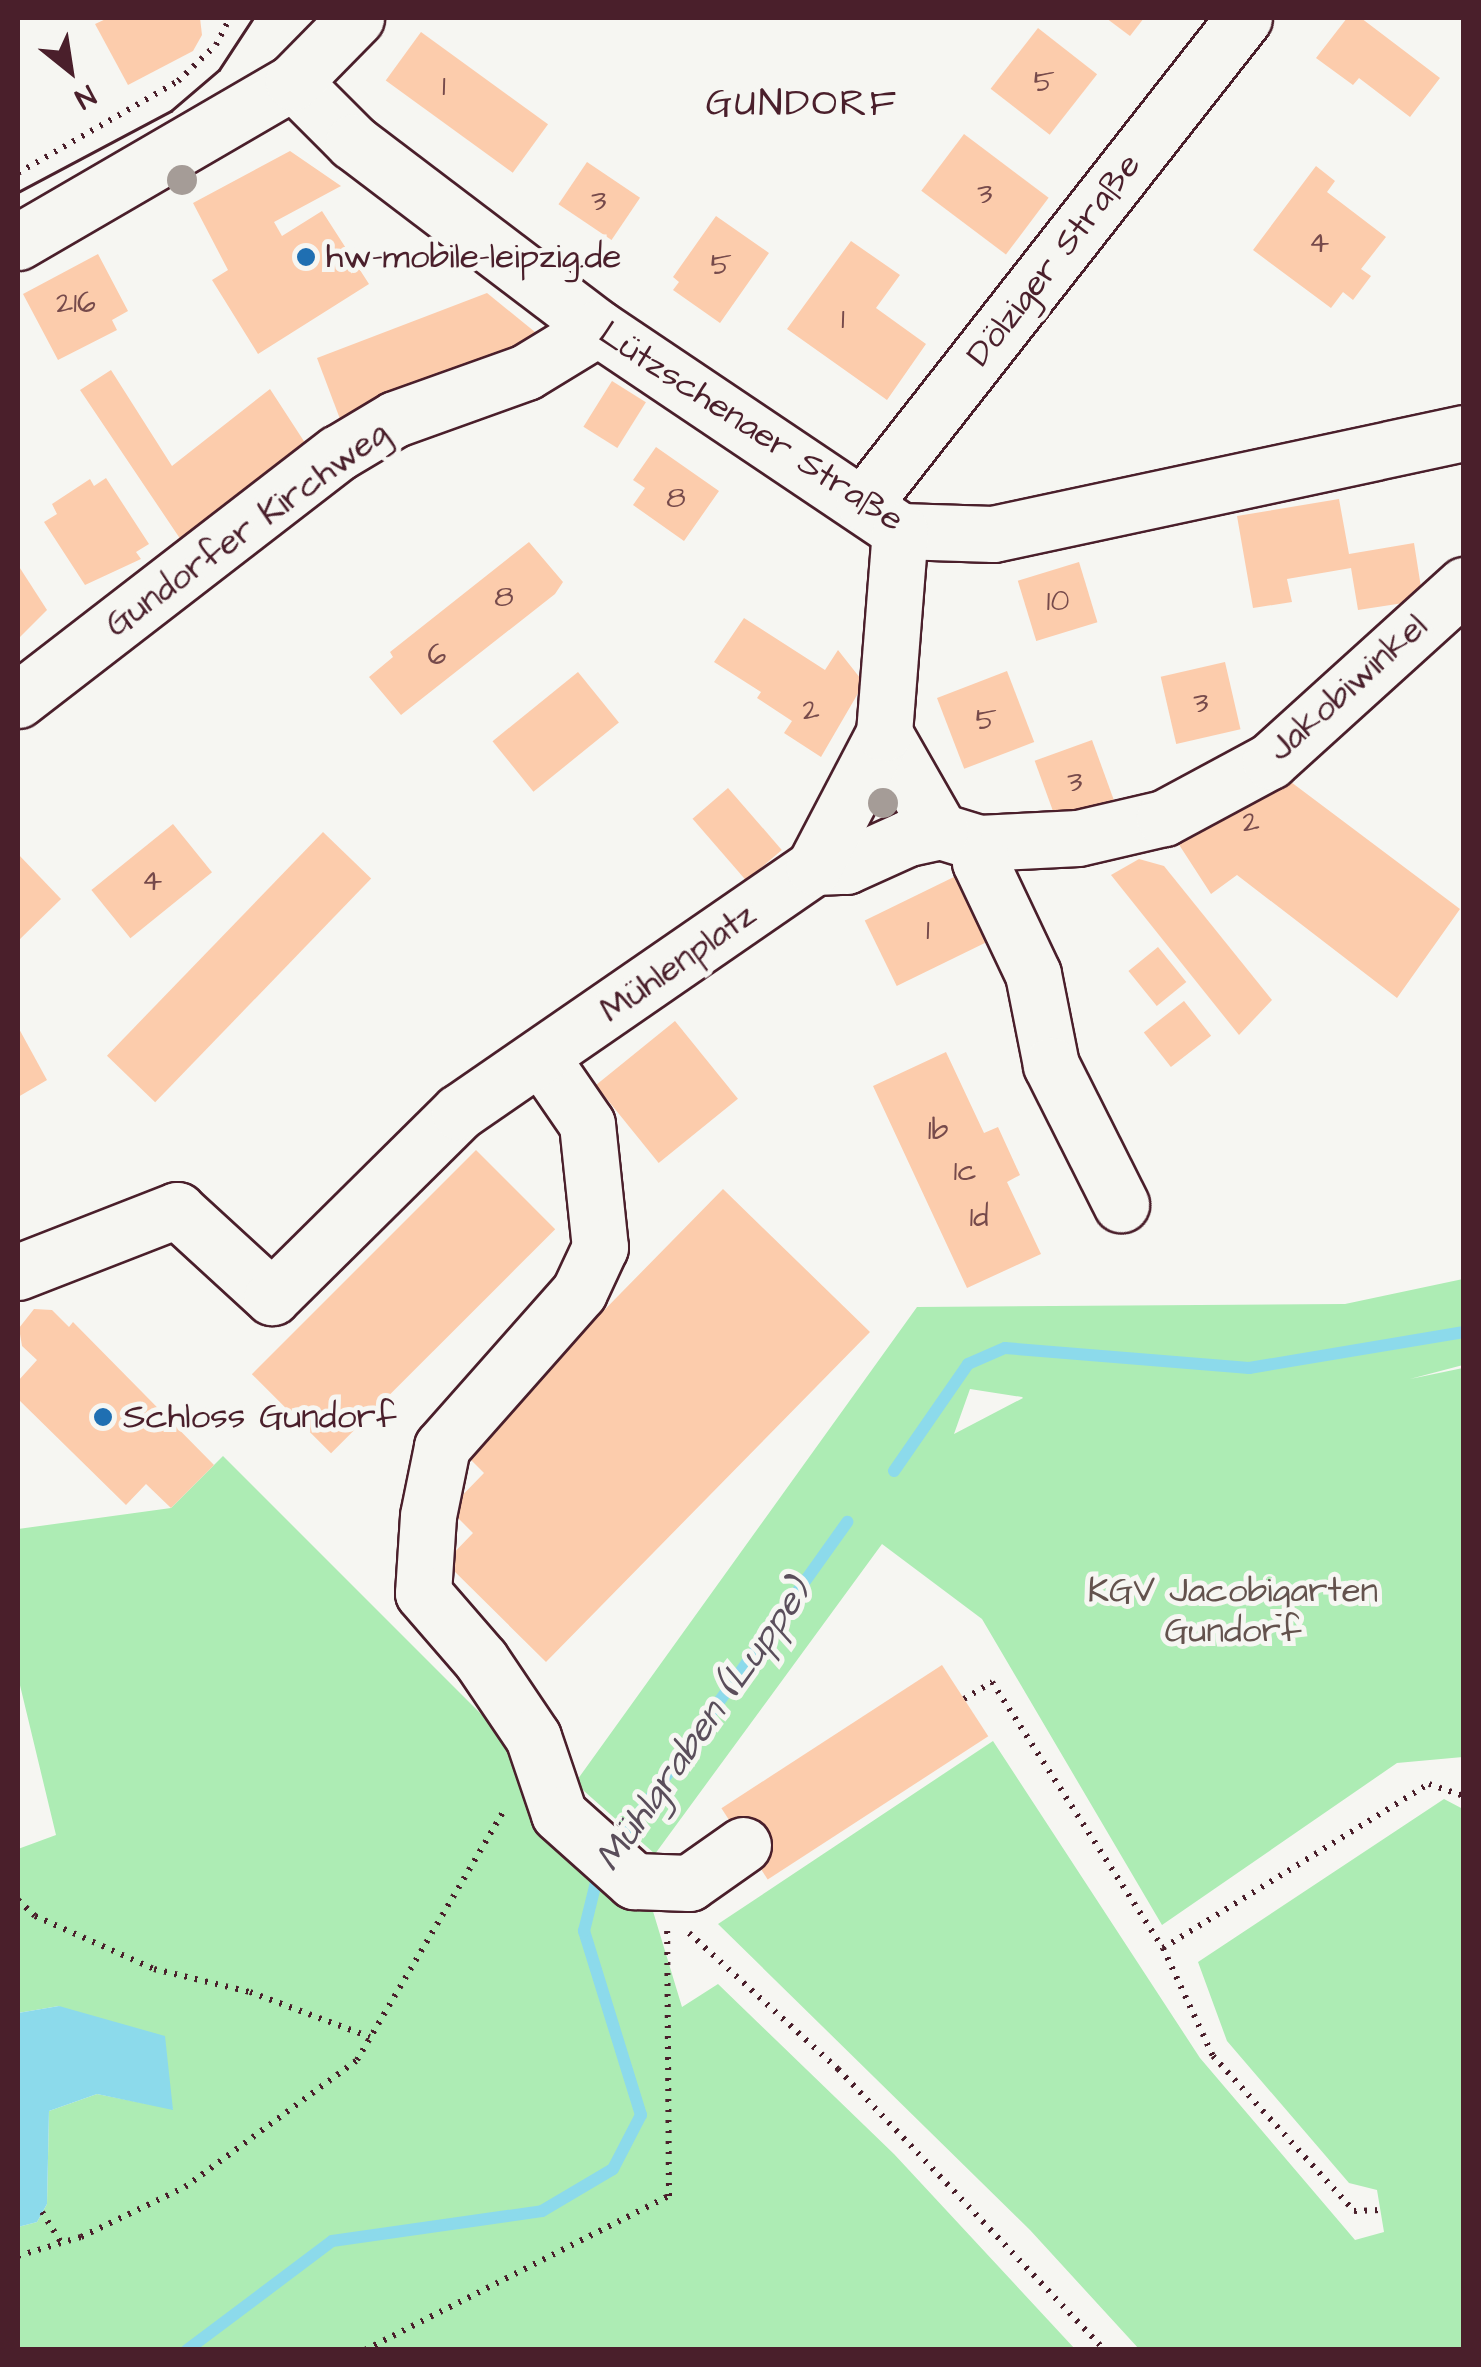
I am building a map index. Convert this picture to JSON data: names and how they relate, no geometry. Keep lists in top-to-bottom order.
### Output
{
  "streets": {
    "street": [
      "Dölziger Straße",
      "Lützschenaer Straße",
      "Gundorfer Kirchweg",
      "Jakobiwinkel",
      "Mühlenplatz"
    ]
  },
  "crossings": [
    ["Dölziger Straße", "Lützschenaer Straße"],
    ["Dölziger Straße", "Mühlenplatz"],
    ["Lützschenaer Straße", "Gundorfer Kirchweg"],
    ["Lützschenaer Straße", "Mühlenplatz"],
    ["Jakobiwinkel", "Mühlenplatz"]
  ],
  "districts": ["GUNDORF"],
  "water": ["Mühlgraben (Luppe)"],
  "parks": ["KGV Jacobigarten Gundorf"],
  "places": ["hw-mobile-leipzig.de", "Schloss Gundorf"],
  "house_numbers": [
    "5",
    "1",
    "3",
    "3",
    "4",
    "5",
    "216",
    "1",
    "8",
    "8",
    "10",
    "6",
    "3",
    "2",
    "5",
    "3",
    "2",
    "4",
    "1",
    "1b",
    "1c",
    "1d"
  ],
  "north": "bottom right"
}
